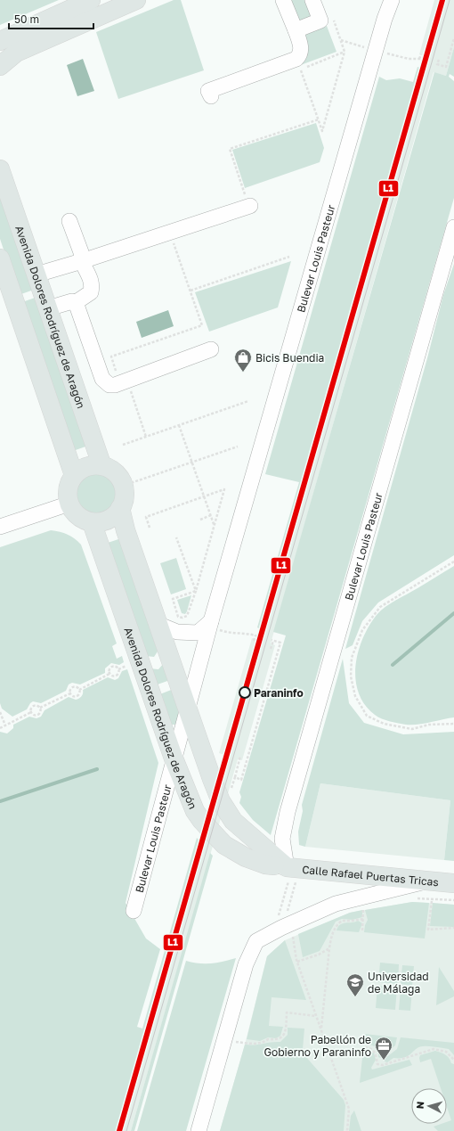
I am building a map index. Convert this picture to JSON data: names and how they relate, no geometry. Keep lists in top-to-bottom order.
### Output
{
  "streets": {
    "main road": ["Avenida Dolores Rodríguez de Aragón", "Calle Rafael Puertas Tricas"],
    "street": ["Bulevar Louis Pasteur"]
  },
  "crossings": [
    ["Bulevar Louis Pasteur", "Avenida Dolores Rodríguez de Aragón"],
    ["Bulevar Louis Pasteur", "Calle Rafael Puertas Tricas"],
    ["Avenida Dolores Rodríguez de Aragón", "Calle Rafael Puertas Tricas"]
  ],
  "places": {
    "shop": ["Bicis Buendia"],
    "other": ["Paraninfo"],
    "school or university": ["Universidad de Málaga"],
    "office": ["Pabellón de Gobierno y Paraninfo"]
  },
  "lines": ["transit line L1"],
  "scale_bar": "50 m",
  "north": "left"
}
